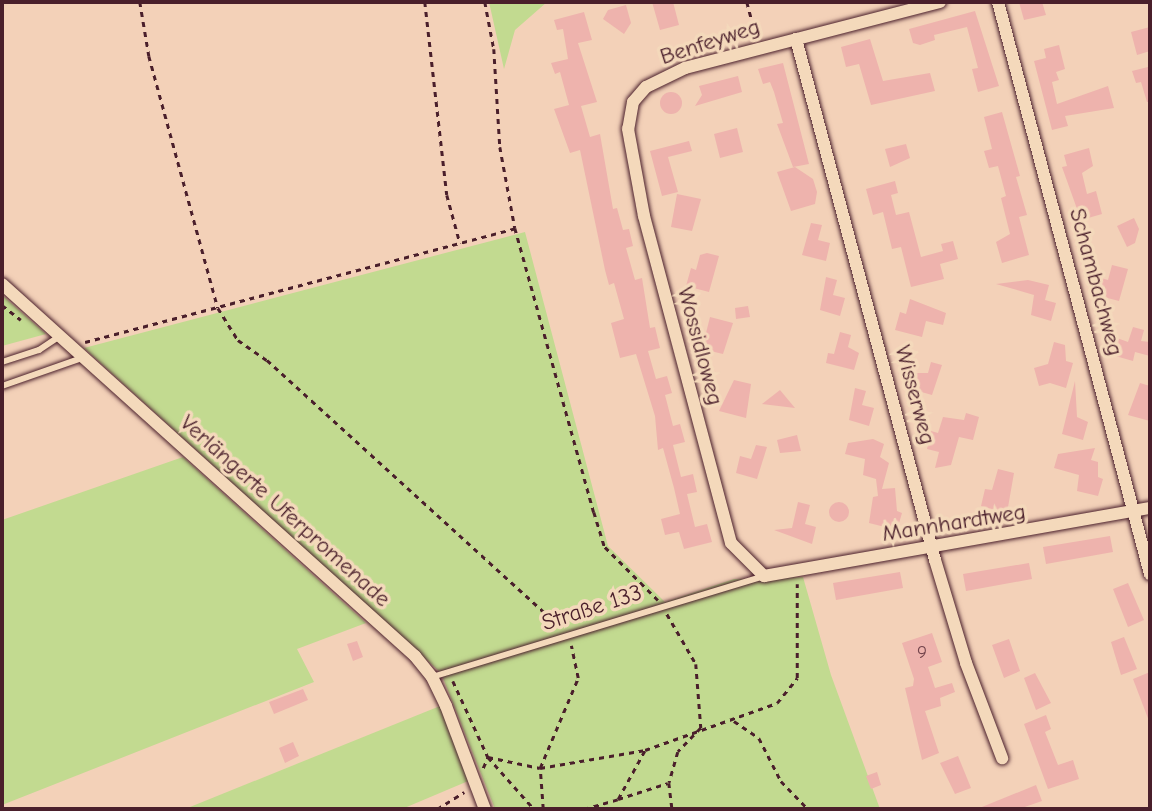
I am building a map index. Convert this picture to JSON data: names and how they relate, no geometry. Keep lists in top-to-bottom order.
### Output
{
  "streets": {
    "street": [
      "Benfeyweg",
      "Schambachweg",
      "Wossidloweg",
      "Wisserweg",
      "Verlängerte Uferpromenade",
      "Mannhardtweg"
    ],
    "lane": ["Straße 133"]
  },
  "crossings": [
    ["Benfeyweg", "Wossidloweg"],
    ["Benfeyweg", "Wisserweg"],
    ["Schambachweg", "Mannhardtweg"],
    ["Wossidloweg", "Mannhardtweg"],
    ["Wossidloweg", "Straße 133"],
    ["Wisserweg", "Mannhardtweg"],
    ["Verlängerte Uferpromenade", "Straße 133"],
    ["Mannhardtweg", "Straße 133"]
  ],
  "house_numbers": ["9"]
}
